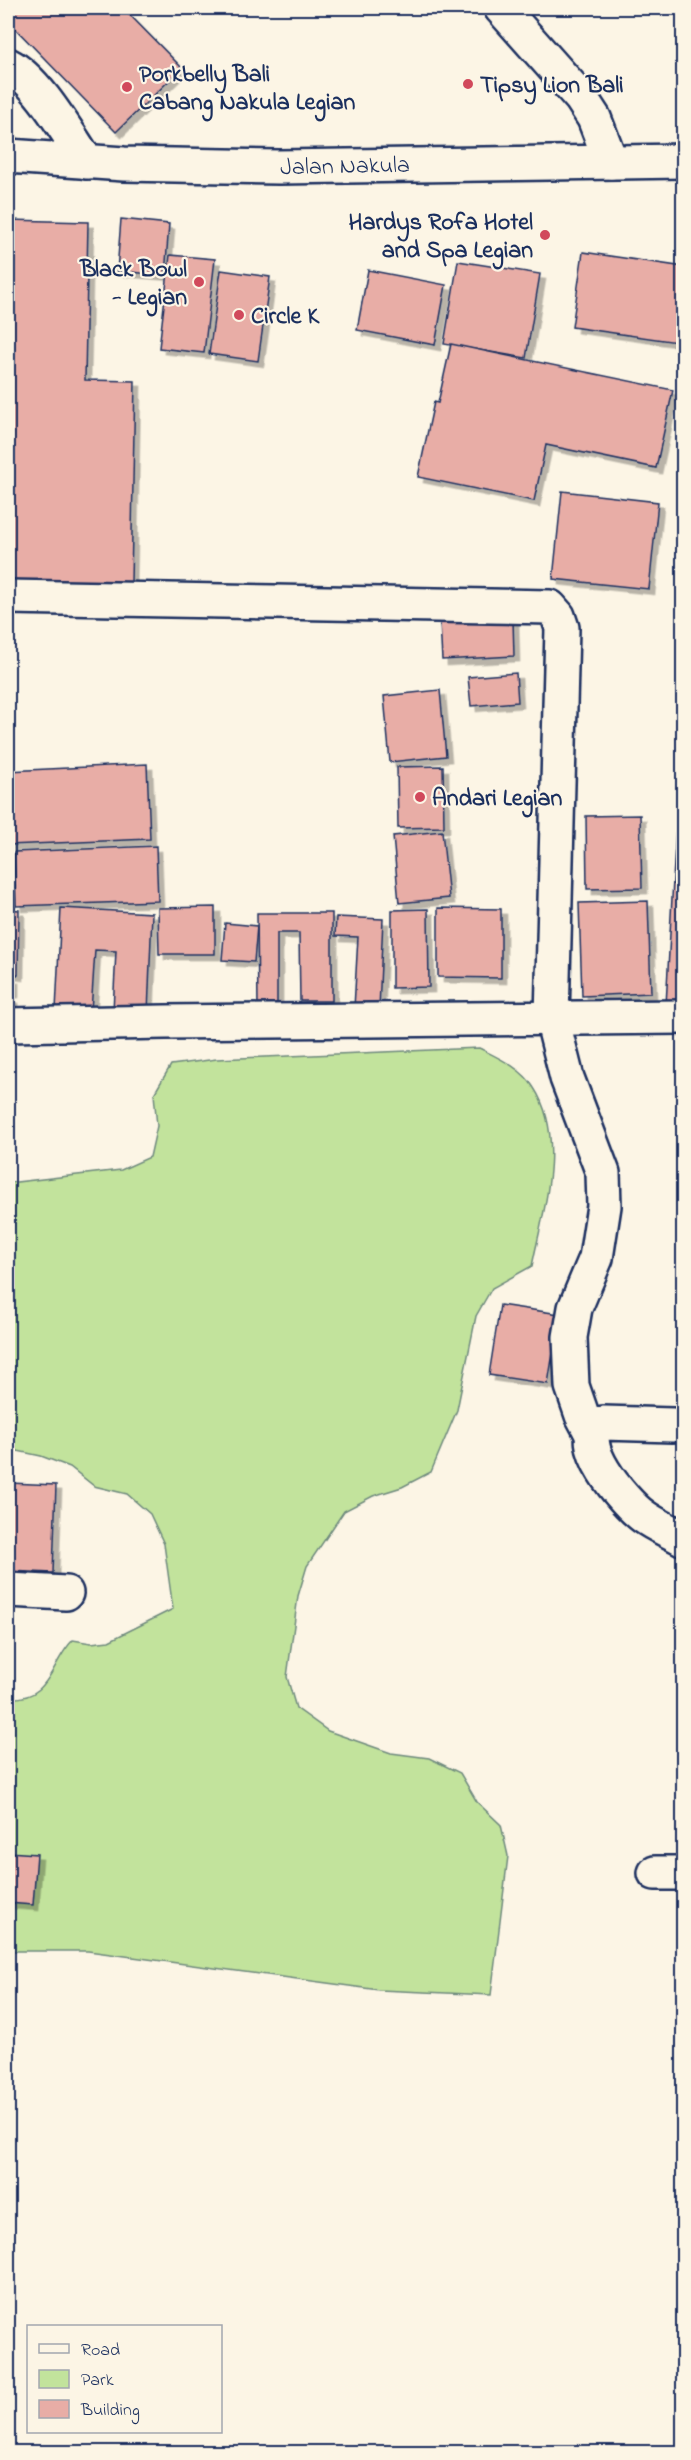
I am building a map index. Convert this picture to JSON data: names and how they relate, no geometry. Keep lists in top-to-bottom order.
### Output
{
  "streets": {
    "street": ["Jalan Nakula"]
  },
  "places": [
    "Tipsy Lion Bali",
    "Porkbelly Bali Cabang Nakula Legian",
    "Hardys Rofa Hotel and Spa Legian",
    "Black Bowl - Legian",
    "Circle K",
    "Andari Legian"
  ],
  "legend": ["Road", "Park", "Building"]
}
